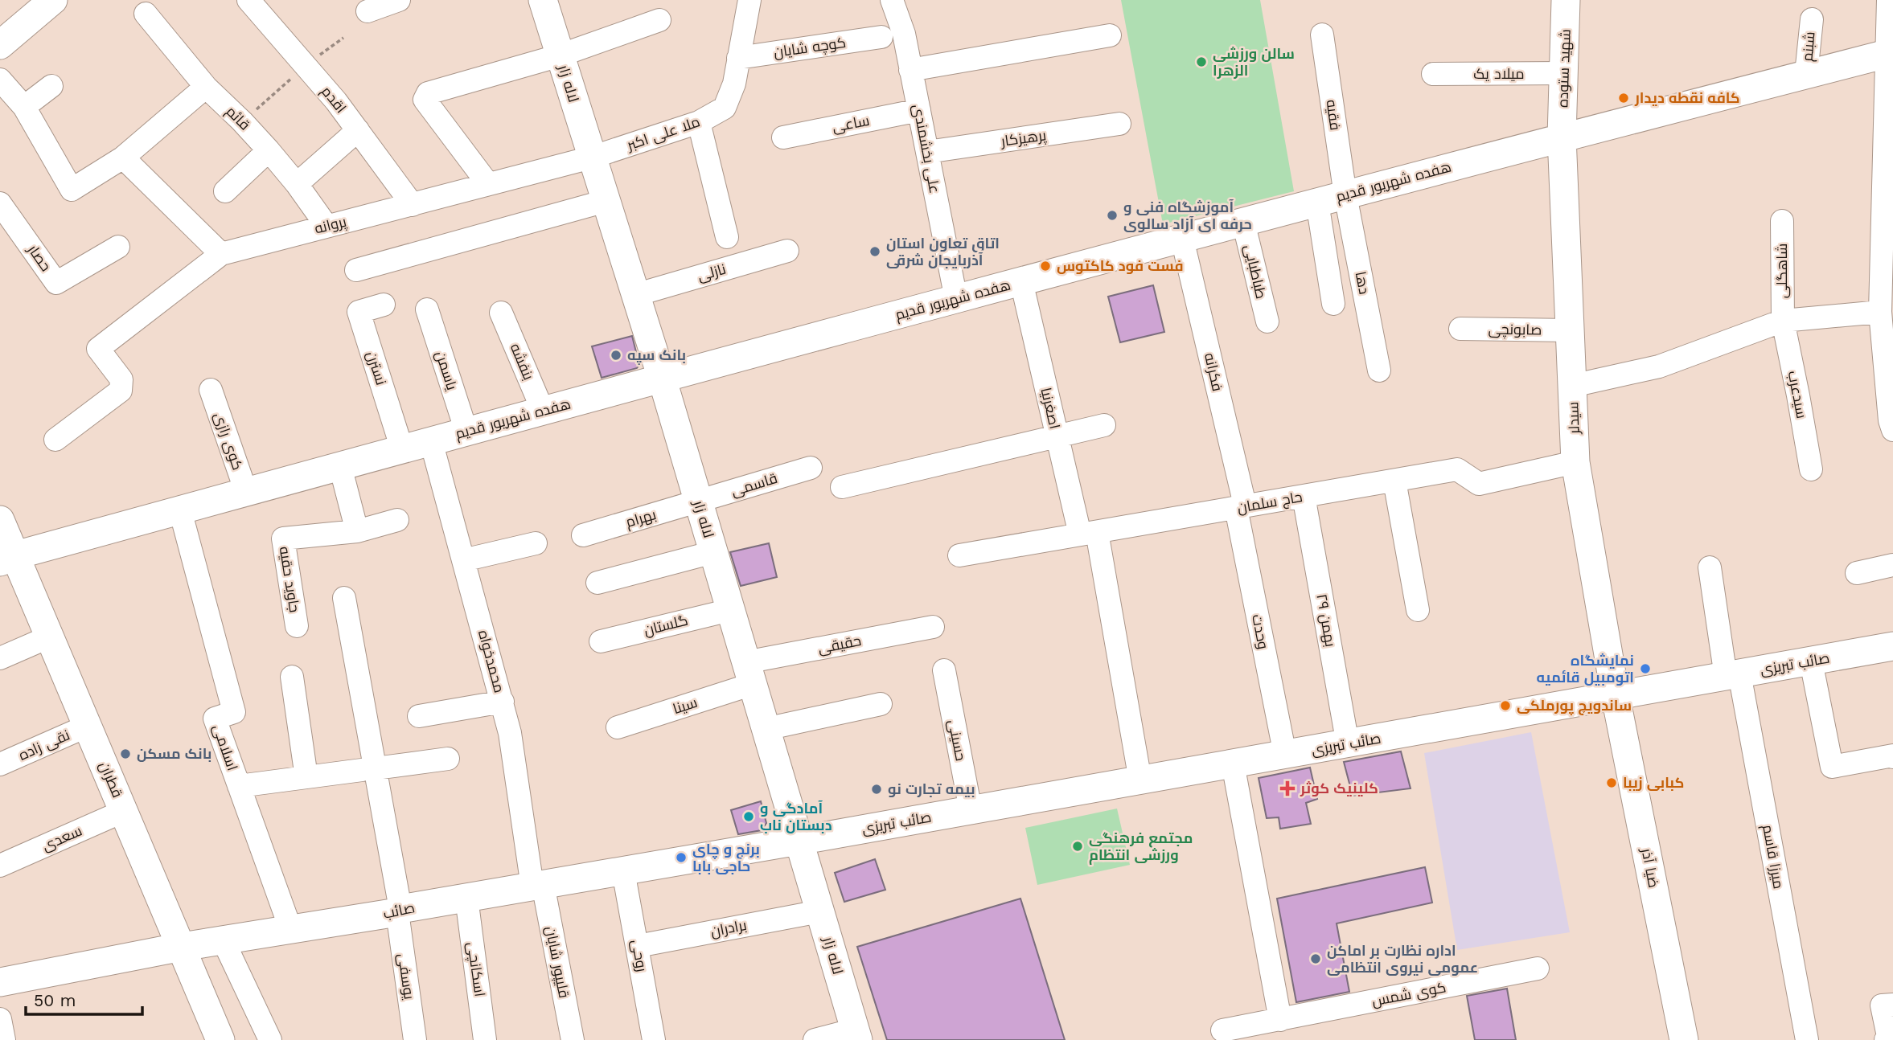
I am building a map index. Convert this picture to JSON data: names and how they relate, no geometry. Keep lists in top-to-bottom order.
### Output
{
  "streets": {
    "main road": [
      "شهید ستوده",
      "لاله زار",
      "هفده شهریور قدیم",
      "سیدلر",
      "صائب تبریزی",
      "قطران",
      "ضیا آذر",
      "صائب"
    ],
    "street": [
      "شبنم",
      "کوچه شایان",
      "میلاد یک",
      "اقدم",
      "فقیه",
      "قائم",
      "ساعی",
      "ملا علی اکبر",
      "پرهیزکار",
      "علی بخشمندی",
      "پروانه",
      "حصار",
      "شاهگلی",
      "طباطبایی",
      "نازلی",
      "دها",
      "صابونچی",
      "بنفشه",
      "نسترن",
      "یاسمن",
      "فکرانه",
      "سیدعرب",
      "اصغرنیا",
      "کوی رازی",
      "قاسمی",
      "حاج سلمان",
      "بهرام",
      "جاوید حقیه",
      "۲۹ بهمن",
      "گلستان",
      "وحدت",
      "حقیقی",
      "محمدخواه",
      "سینا",
      "حسینی",
      "نقی زاده",
      "اسلامی",
      "سعدی",
      "میرزا قاسم",
      "برادران",
      "روحی",
      "قلیپور شایان",
      "اسکانچی",
      "یوسفی",
      "کوی شمس"
    ]
  },
  "crossings": [
    ["شبنم", "هفده شهریور قدیم"],
    ["کوچه شایان", "ملا علی اکبر"],
    ["شهید ستوده", "میلاد یک"],
    ["شهید ستوده", "هفده شهریور قدیم"],
    ["شهید ستوده", "سیدلر"],
    ["لاله زار", "ملا علی اکبر"],
    ["لاله زار", "هفده شهریور قدیم"],
    ["لاله زار", "پروانه"],
    ["لاله زار", "نازلی"],
    ["لاله زار", "قاسمی"],
    ["لاله زار", "بهرام"],
    ["لاله زار", "گلستان"],
    ["لاله زار", "حقیقی"],
    ["لاله زار", "صائب تبریزی"],
    ["لاله زار", "سینا"],
    ["لاله زار", "صائب"],
    ["لاله زار", "برادران"],
    ["اقدم", "پروانه"],
    ["فقیه", "هفده شهریور قدیم"],
    ["فقیه", "دها"],
    ["قائم", "پروانه"],
    ["ساعی", "علی بخشمندی"],
    ["ملا علی اکبر", "پروانه"],
    ["پرهیزکار", "علی بخشمندی"],
    ["علی بخشمندی", "هفده شهریور قدیم"],
    ["هفده شهریور قدیم", "طباطبایی"],
    ["هفده شهریور قدیم", "دها"],
    ["هفده شهریور قدیم", "بنفشه"],
    ["هفده شهریور قدیم", "نسترن"],
    ["هفده شهریور قدیم", "یاسمن"],
    ["هفده شهریور قدیم", "فکرانه"],
    ["هفده شهریور قدیم", "اصغرنیا"],
    ["هفده شهریور قدیم", "سیدلر"],
    ["هفده شهریور قدیم", "کوی رازی"],
    ["هفده شهریور قدیم", "محمدخواه"],
    ["هفده شهریور قدیم", "اسلامی"],
    ["هفده شهریور قدیم", "قطران"],
    ["شاهگلی", "سیدعرب"],
    ["صابونچی", "سیدلر"],
    ["فکرانه", "حاج سلمان"],
    ["فکرانه", "وحدت"],
    ["اصغرنیا", "حاج سلمان"],
    ["اصغرنیا", "صائب تبریزی"],
    ["سیدلر", "حاج سلمان"],
    ["سیدلر", "صائب تبریزی"],
    ["سیدلر", "ضیا آذر"],
    ["قاسمی", "بهرام"],
    ["حاج سلمان", "۲۹ بهمن"],
    ["حاج سلمان", "وحدت"],
    ["۲۹ بهمن", "صائب تبریزی"],
    ["وحدت", "صائب تبریزی"],
    ["حقیقی", "سینا"],
    ["محمدخواه", "صائب"],
    ["محمدخواه", "قلیپور شایان"],
    ["صائب تبریزی", "حسینی"],
    ["صائب تبریزی", "میرزا قاسم"],
    ["صائب تبریزی", "ضیا آذر"],
    ["صائب تبریزی", "صائب"],
    ["نقی زاده", "قطران"],
    ["اسلامی", "صائب"],
    ["قطران", "سعدی"],
    ["قطران", "صائب"],
    ["صائب", "روحی"],
    ["صائب", "قلیپور شایان"],
    ["صائب", "اسکانچی"],
    ["صائب", "یوسفی"],
    ["برادران", "روحی"]
  ],
  "places": {
    "other": [
      "سالن ورزشی الزهرا",
      "کافه نقطه دیدار",
      "آموزشگاه فنی و حرفه ای آزاد سالوی",
      "اتاق تعاون استان آذربایجان شرقی",
      "فست فود کاکتوس",
      "بانک سپه",
      "نمایشگاه اتومبیل قائمیه",
      "ساندویچ پورملکی",
      "بانک مسکن",
      "کبابی زیبا",
      "بیمه تجارت نو",
      "آمادگی و دبستان ناب",
      "مجتمع فرهنگی ورزشی انتظام",
      "برنج و چای حاجی بابا",
      "اداره نظارت بر اماکن عمومی نیروی انتظامی"
    ],
    "health": ["کلینیک کوثر"]
  },
  "scale_bar": "50 m"
}
